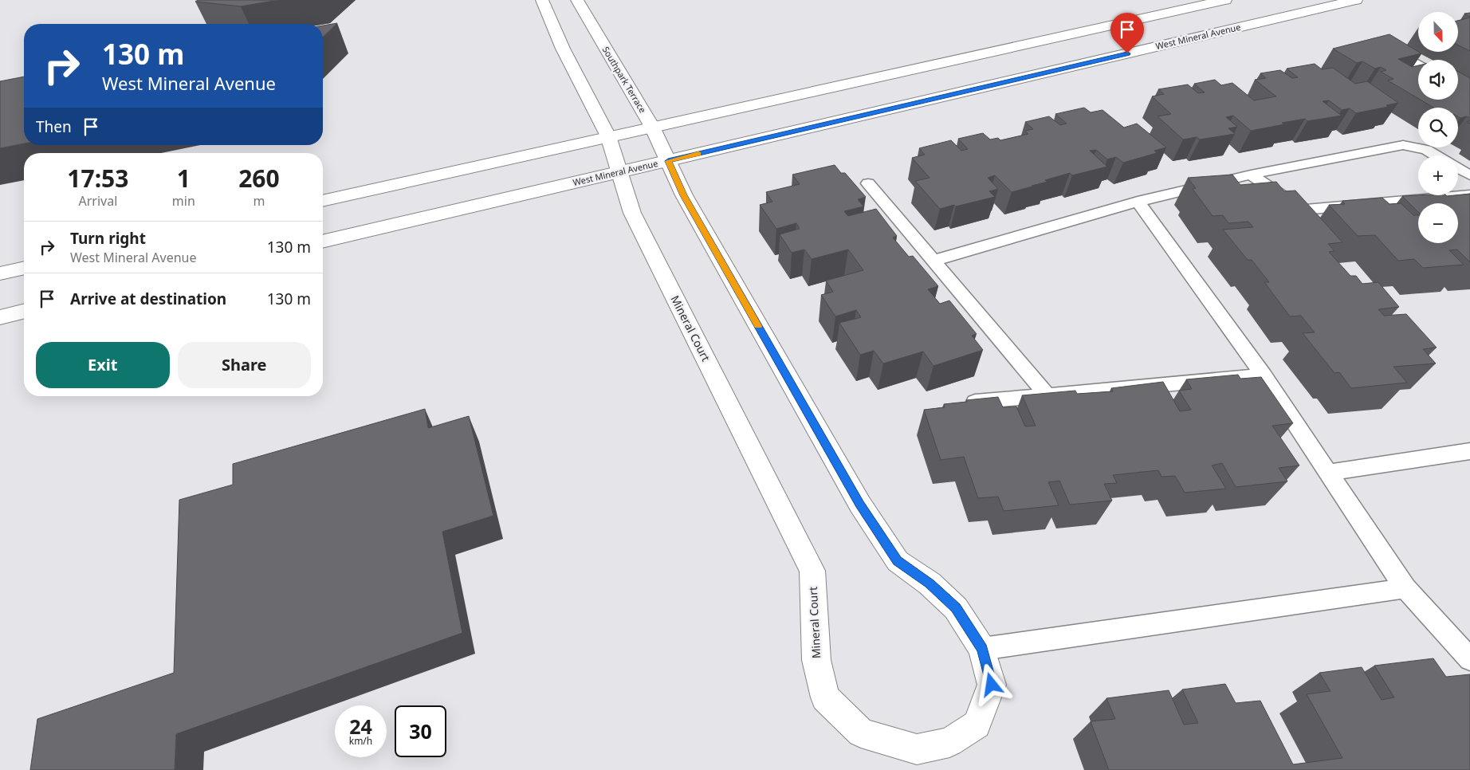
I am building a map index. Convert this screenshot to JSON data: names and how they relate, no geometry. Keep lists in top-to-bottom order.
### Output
{
  "streets": {
    "main road": ["West Mineral Avenue", "Southpark Terrace", "Mineral Court"]
  },
  "crossings": [
    ["West Mineral Avenue", "Southpark Terrace"],
    ["West Mineral Avenue", "Mineral Court"],
    ["Southpark Terrace", "Mineral Court"]
  ],
  "north": "bottom",
  "page": {
    "map_buttons": ["+", "−"],
    "turn": ["130 m", "West Mineral Avenue"],
    "then": "Then",
    "eta": [
      "17:53",
      "Arrival",
      "1",
      "min",
      "260",
      "m"
    ],
    "list": [
      {
        "name": "Turn right",
        "note": "West Mineral Avenue",
        "value": "130 m"
      },
      {
        "name": "Arrive at destination",
        "value": "130 m"
      }
    ],
    "buttons": ["Exit", "Share"],
    "speed": "24 km/h",
    "limit": "30"
  }
}
